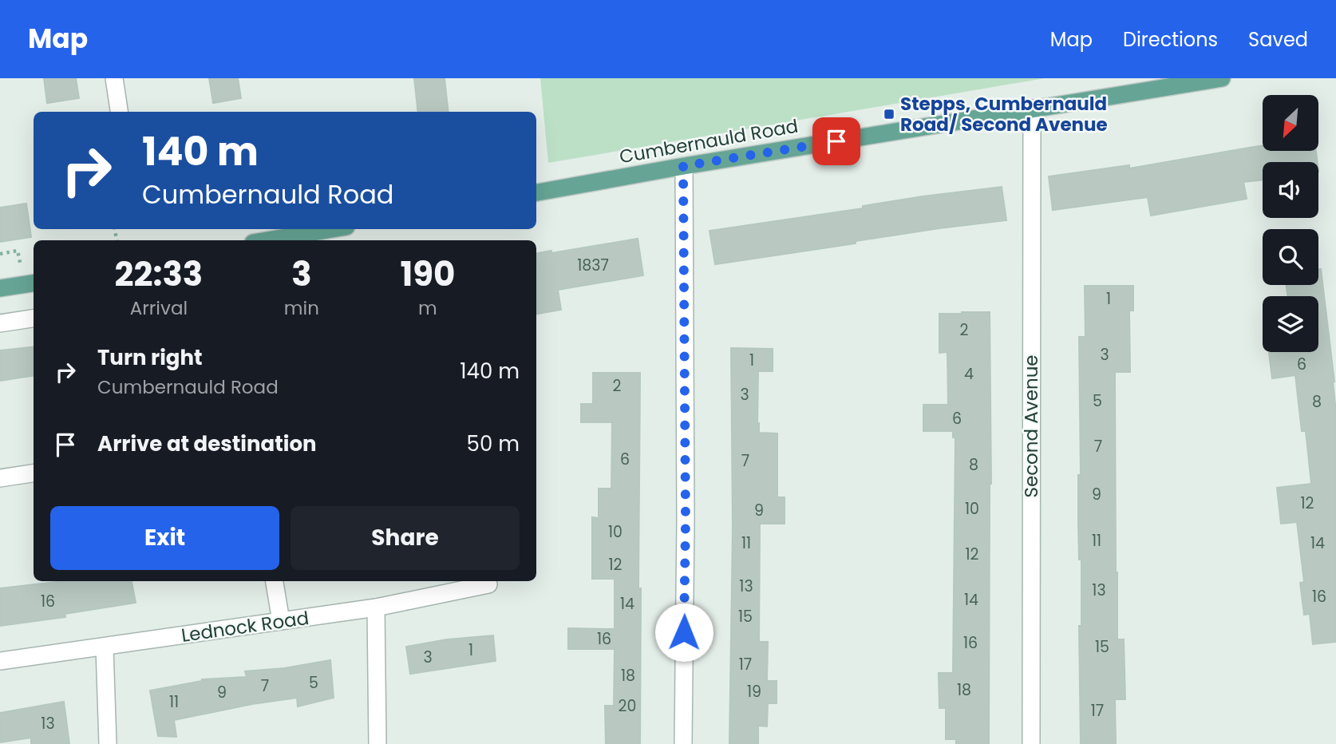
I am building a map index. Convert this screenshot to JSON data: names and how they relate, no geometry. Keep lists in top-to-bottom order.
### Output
{
  "streets": {
    "main road": ["Cumbernauld Road"],
    "street": ["Second Avenue", "Lednock Road"]
  },
  "crossings": [
    ["Cumbernauld Road", "Second Avenue"]
  ],
  "places": {
    "transit": ["Stepps, Cumbernauld Road/ Second Avenue"]
  },
  "house_numbers": [
    "1837",
    "1",
    "2",
    "3",
    "1",
    "6",
    "4",
    "2",
    "3",
    "5",
    "8",
    "6",
    "7",
    "6",
    "7",
    "8",
    "9",
    "12",
    "10",
    "9",
    "10",
    "11",
    "11",
    "14",
    "12",
    "12",
    "13",
    "13",
    "16",
    "14",
    "16",
    "14",
    "15",
    "16",
    "16",
    "15",
    "1",
    "3",
    "17",
    "18",
    "5",
    "7",
    "18",
    "19",
    "9",
    "11",
    "20",
    "17",
    "13"
  ],
  "north": "bottom left",
  "page": {
    "header": "Map",
    "nav": ["Map", "Directions", "Saved"],
    "turn": ["140 m", "Cumbernauld Road"],
    "eta": [
      "22:33",
      "Arrival",
      "3",
      "min",
      "190",
      "m"
    ],
    "list": [
      {
        "name": "Turn right",
        "note": "Cumbernauld Road",
        "value": "140 m"
      },
      {
        "name": "Arrive at destination",
        "value": "50 m"
      }
    ],
    "buttons": ["Exit", "Share"]
  }
}
